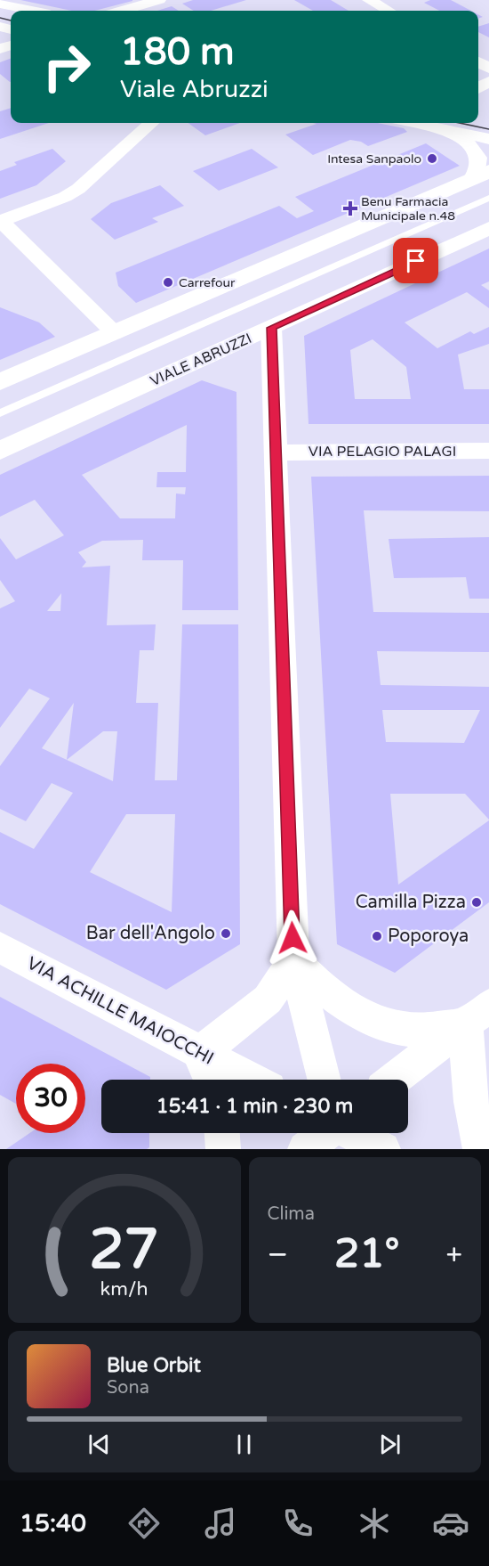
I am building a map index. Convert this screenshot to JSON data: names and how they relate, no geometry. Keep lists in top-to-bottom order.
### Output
{
  "streets": {
    "main road": ["VIALE ABRUZZI"],
    "street": ["VIA PELAGIO PALAGI", "VIA ACHILLE MAIOCCHI"]
  },
  "places": {
    "other": [
      "Intesa Sanpaolo",
      "Carrefour",
      "Camilla Pizza",
      "Bar dell'Angolo",
      "Poporoya"
    ],
    "health": ["Benu Farmacia Municipale n.48"]
  },
  "page": {
    "turn": ["180 m", "Viale Abruzzi"],
    "limit": "30",
    "trip": "15:41 · 1 min · 230 m",
    "tile": "Clima",
    "heat": ["−", "21°", "+"],
    "song": ["Blue Orbit", "Sona"],
    "tabs": "15:40",
    "gauge": ["27", "km/h"]
  }
}
